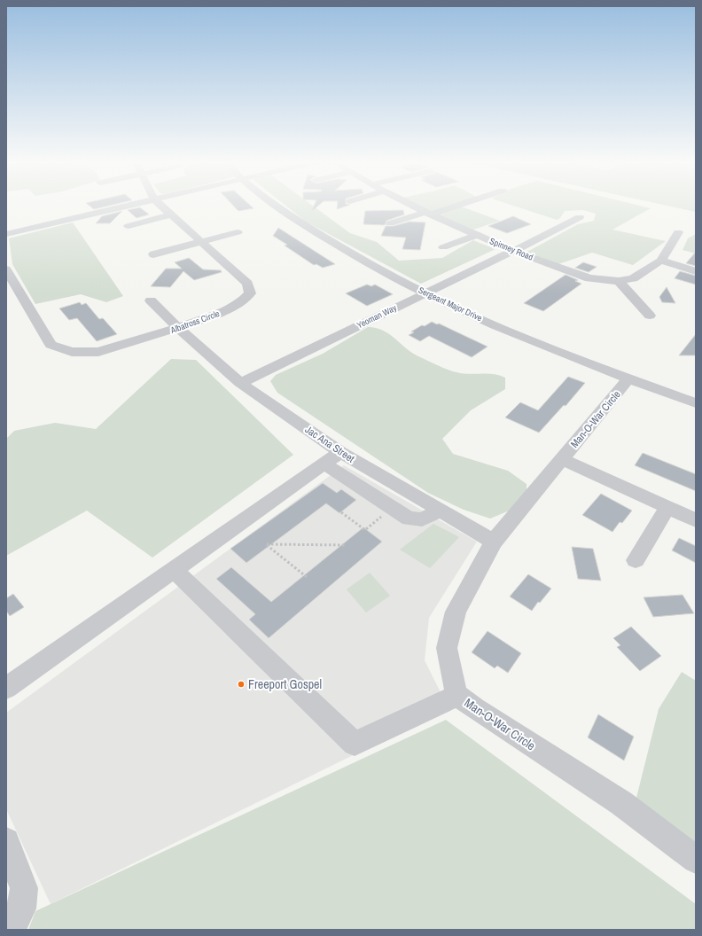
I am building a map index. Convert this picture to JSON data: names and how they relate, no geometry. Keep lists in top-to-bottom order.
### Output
{
  "streets": {
    "street": [
      "Spinney Road",
      "Sergeant Major Drive",
      "Yeoman Way",
      "Albatross Circle",
      "Man-O-War Circle",
      "Jac Ana Street"
    ]
  },
  "crossings": [
    ["Spinney Road", "Yeoman Way"],
    ["Sergeant Major Drive", "Yeoman Way"],
    ["Sergeant Major Drive", "Man-O-War Circle"],
    ["Yeoman Way", "Jac Ana Street"],
    ["Albatross Circle", "Jac Ana Street"],
    ["Man-O-War Circle", "Jac Ana Street"]
  ],
  "places": ["Freeport Gospel"]
}
